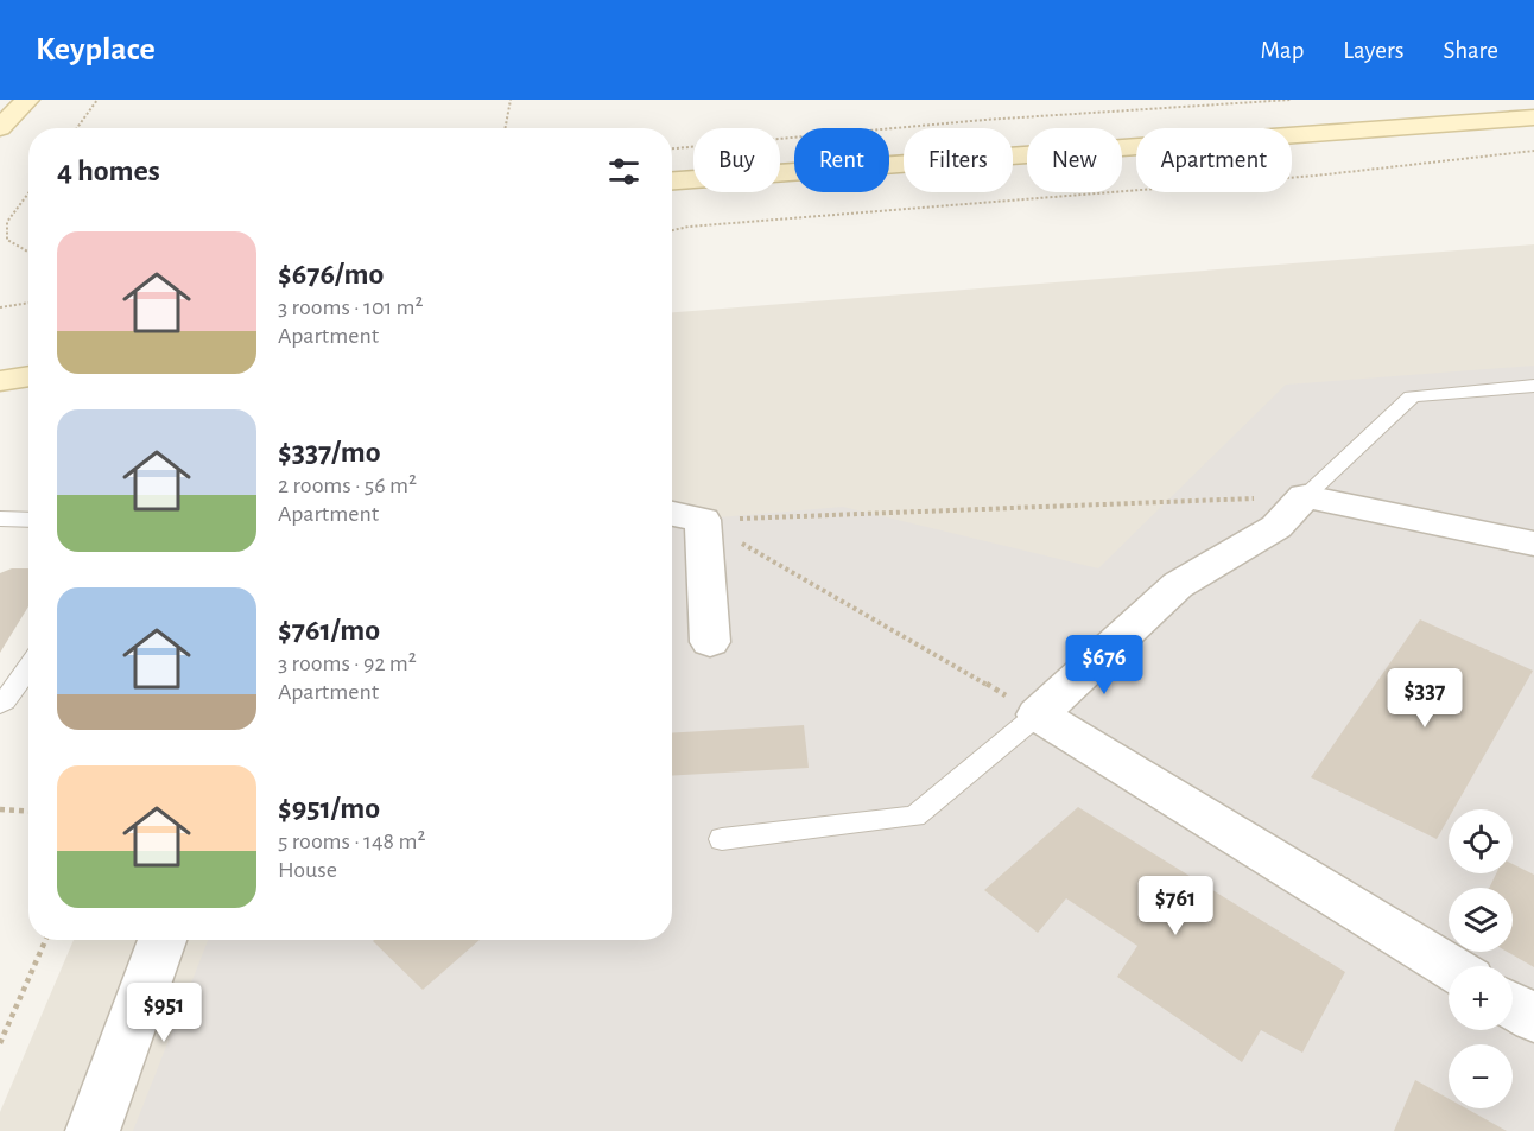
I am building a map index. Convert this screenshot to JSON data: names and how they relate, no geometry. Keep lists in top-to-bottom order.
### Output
{
  "page": {
    "header": "Keyplace",
    "nav": ["Map", "Layers", "Share"],
    "chip": [
      "Buy",
      "Rent",
      "Filters",
      "New",
      "Apartment"
    ],
    "heading": "4 homes",
    "list": [
      {
        "name": "$676/mo",
        "note": "3 rooms · 101 m² · Apartment"
      },
      {
        "name": "$337/mo",
        "note": "2 rooms · 56 m² · Apartment"
      },
      {
        "name": "$761/mo",
        "note": "3 rooms · 92 m² · Apartment"
      },
      {
        "name": "$951/mo",
        "note": "5 rooms · 148 m² · House"
      }
    ],
    "price": [
      "$676",
      "$337",
      "$761",
      "$951"
    ],
    "map_buttons": ["+", "−"]
  }
}
